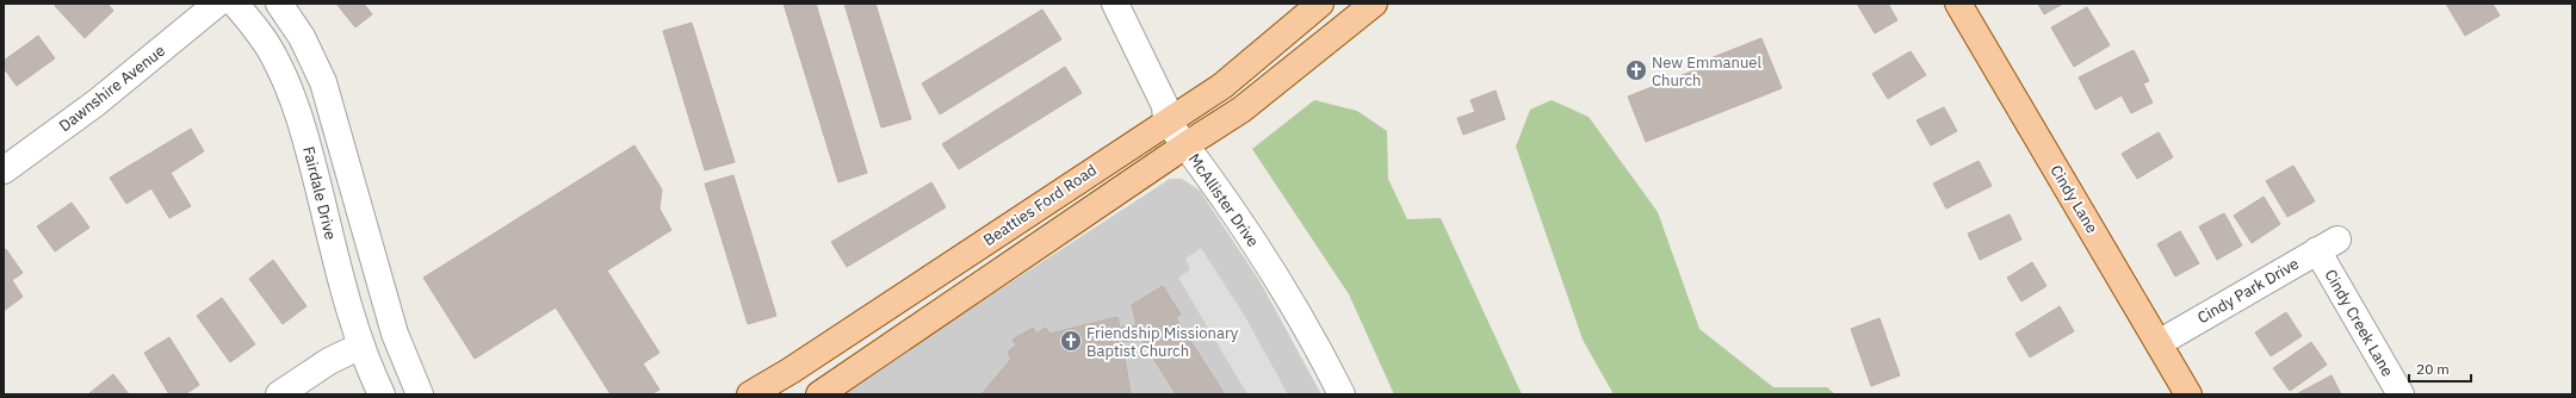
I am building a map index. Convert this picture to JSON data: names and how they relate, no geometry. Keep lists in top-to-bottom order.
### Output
{
  "streets": {
    "main road": ["Cindy Lane", "Beatties Ford Road"],
    "street": [
      "Dawnshire Avenue",
      "Fairdale Drive",
      "McAllister Drive",
      "Cindy Park Drive",
      "Cindy Creek Lane"
    ]
  },
  "crossings": [
    ["Cindy Lane", "Cindy Park Drive"],
    ["McAllister Drive", "Beatties Ford Road"],
    ["Cindy Park Drive", "Cindy Creek Lane"]
  ],
  "places": {
    "church": ["New Emmanuel Church", "Friendship Missionary Baptist Church"]
  },
  "scale_bar": "20 m"
}
